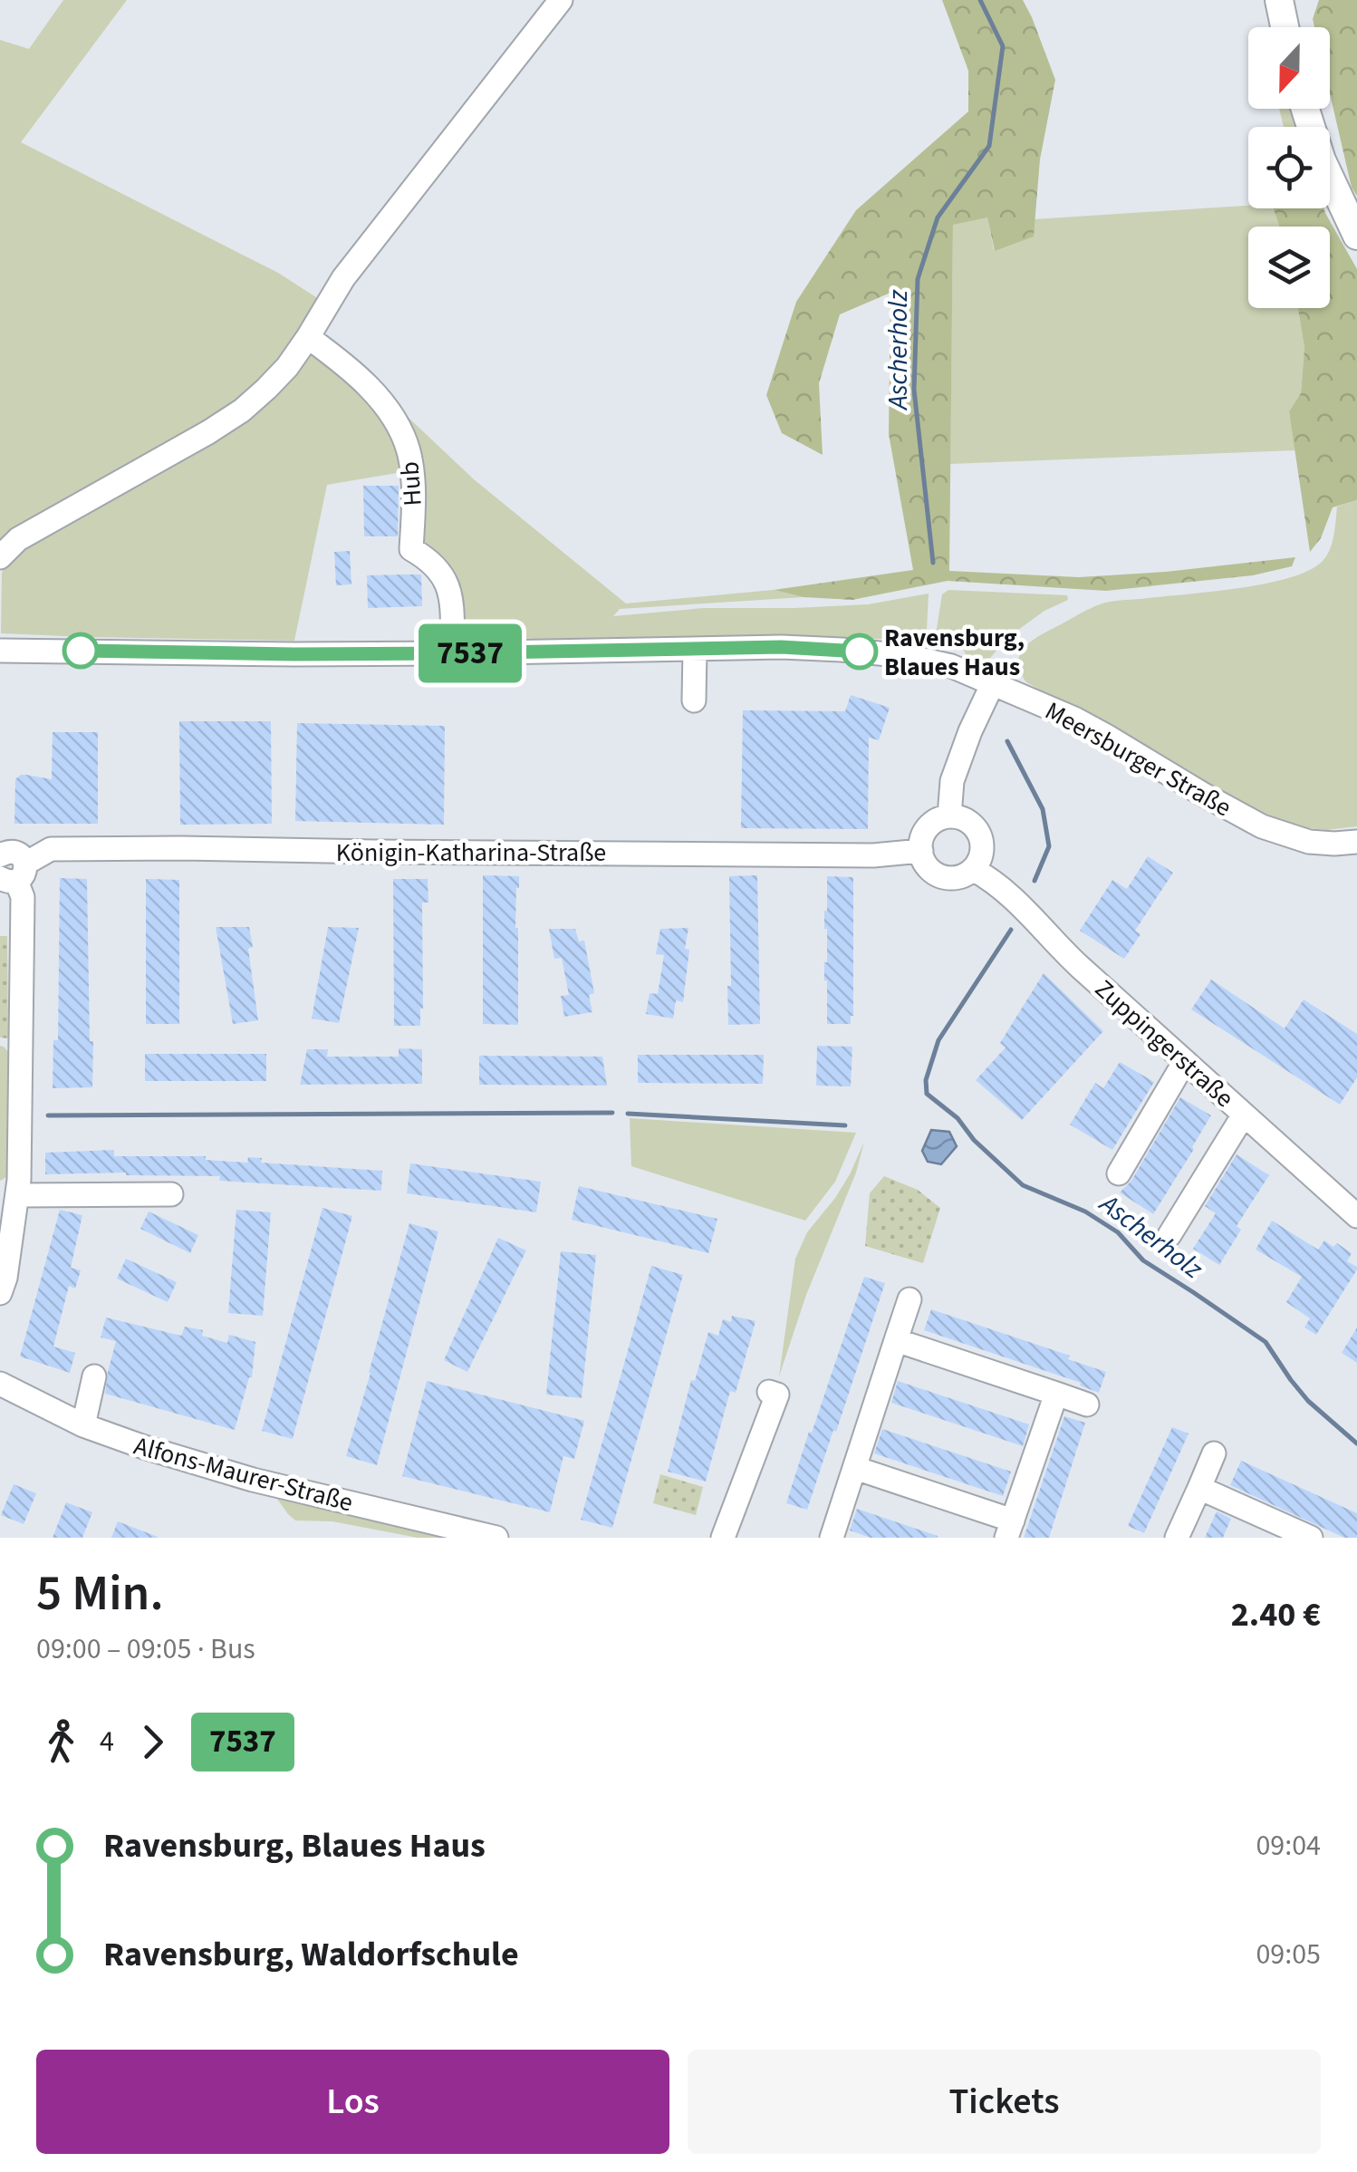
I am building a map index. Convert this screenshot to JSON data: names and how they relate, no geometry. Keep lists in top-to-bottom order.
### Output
{
  "streets": {
    "street": [
      "Hub",
      "Meersburger Straße",
      "Königin-Katharina-Straße",
      "Zuppingerstraße",
      "Alfons-Maurer-Straße"
    ]
  },
  "crossings": [
    ["Hub", "Meersburger Straße"],
    ["Königin-Katharina-Straße", "Zuppingerstraße"]
  ],
  "water": ["Ascherholz"],
  "places": ["Ravensburg, Blaues Haus"],
  "lines": ["bus line 7537"],
  "north": "bottom",
  "page": {
    "on_map": "7537",
    "heading": ["5 Min.", "09:00 – 09:05 · Bus", "2.40 €"],
    "legs": ["4", "7537"],
    "list": [
      {
        "name": "Ravensburg, Blaues Haus",
        "value": "09:04"
      },
      {
        "name": "Ravensburg, Waldorfschule",
        "value": "09:05"
      }
    ],
    "buttons": ["Los", "Tickets"]
  }
}
